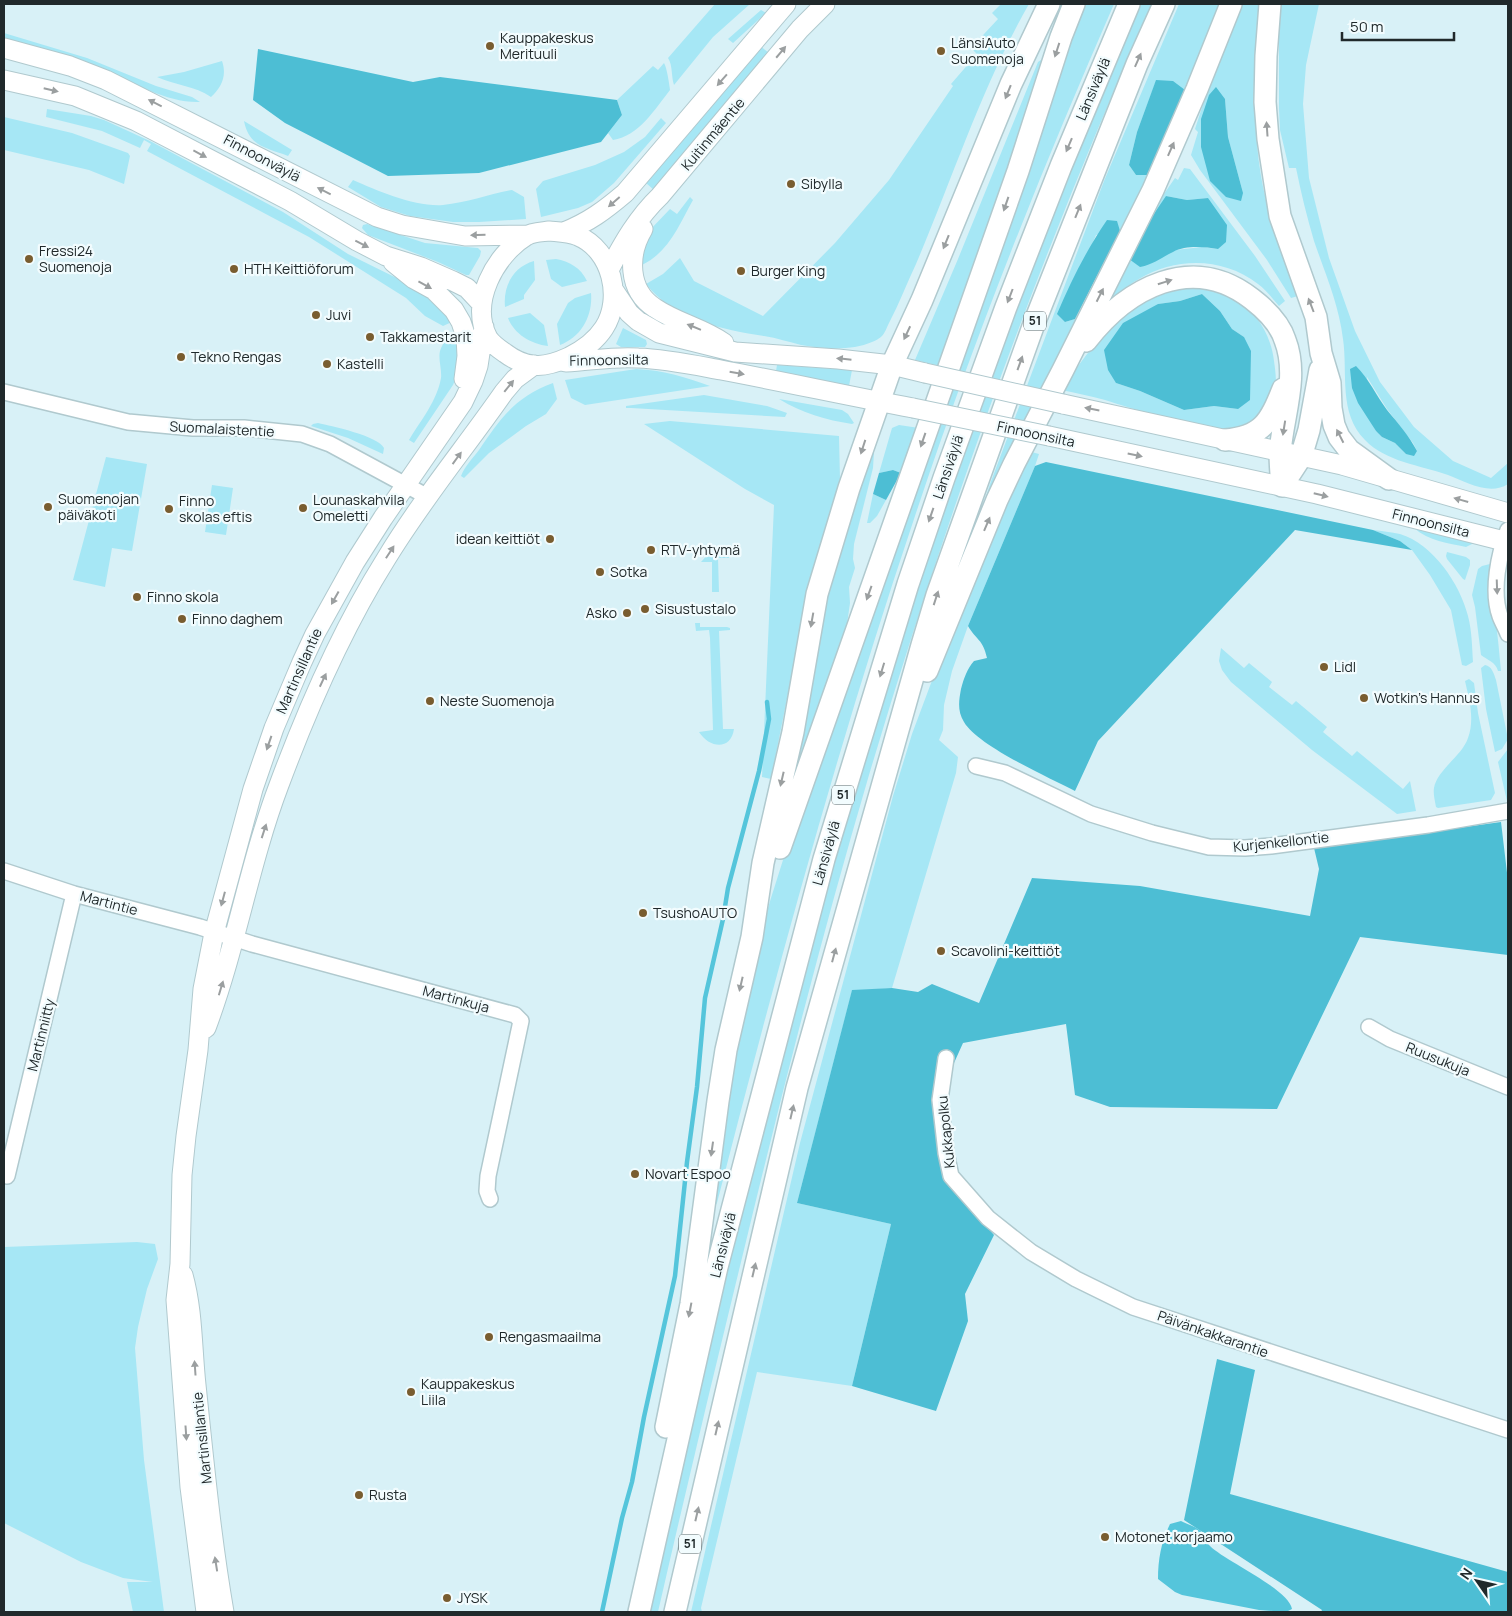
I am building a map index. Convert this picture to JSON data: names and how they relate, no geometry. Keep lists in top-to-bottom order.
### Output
{
  "streets": {
    "highway": ["Länsiväylä", "51"],
    "main road": [
      "Kuitinmäentie",
      "Finnoonväylä",
      "Finnoonsilta",
      "Martinsillantie"
    ],
    "street": [
      "Suomalaistentie",
      "Kurjenkellontie",
      "Martintie",
      "Martinkuja",
      "Martinniitty",
      "Ruusukuja",
      "Kukkapolku",
      "Päivänkakkarantie"
    ]
  },
  "crossings": [
    ["Kuitinmäentie", "Finnoonväylä"],
    ["Kuitinmäentie", "Finnoonsilta"],
    ["Kuitinmäentie", "Martinsillantie"],
    ["Finnoonväylä", "Finnoonsilta"],
    ["Finnoonväylä", "Martinsillantie"],
    ["Finnoonsilta", "Martinsillantie"],
    ["Suomalaistentie", "Martinsillantie"],
    ["Martinsillantie", "Martintie"],
    ["Martinsillantie", "Martinkuja"],
    ["Martintie", "Martinkuja"],
    ["Martintie", "Martinniitty"],
    ["Kukkapolku", "Päivänkakkarantie"]
  ],
  "places": [
    "Kauppakeskus Merituuli",
    "LänsiAuto Suomenoja",
    "Sibylla",
    "Fressi24 Suomenoja",
    "HTH Keittiöforum",
    "Burger King",
    "Juvi",
    "Takkamestarit",
    "Tekno Rengas",
    "Kastelli",
    "Suomenojan päiväkoti",
    "Lounaskahvila Omeletti",
    "Finno skolas eftis",
    "idean keittiöt",
    "RTV-yhtymä",
    "Sotka",
    "Finno skola",
    "Sisustustalo",
    "Asko",
    "Finno daghem",
    "Lidl",
    "Wotkin's Hannus",
    "Neste Suomenoja",
    "TsushoAUTO",
    "Scavolini-keittiöt",
    "Novart Espoo",
    "Rengasmaailma",
    "Kauppakeskus Liila",
    "Rusta",
    "Motonet korjaamo",
    "JYSK"
  ],
  "scale_bar": "50 m",
  "north": "top left"
}
